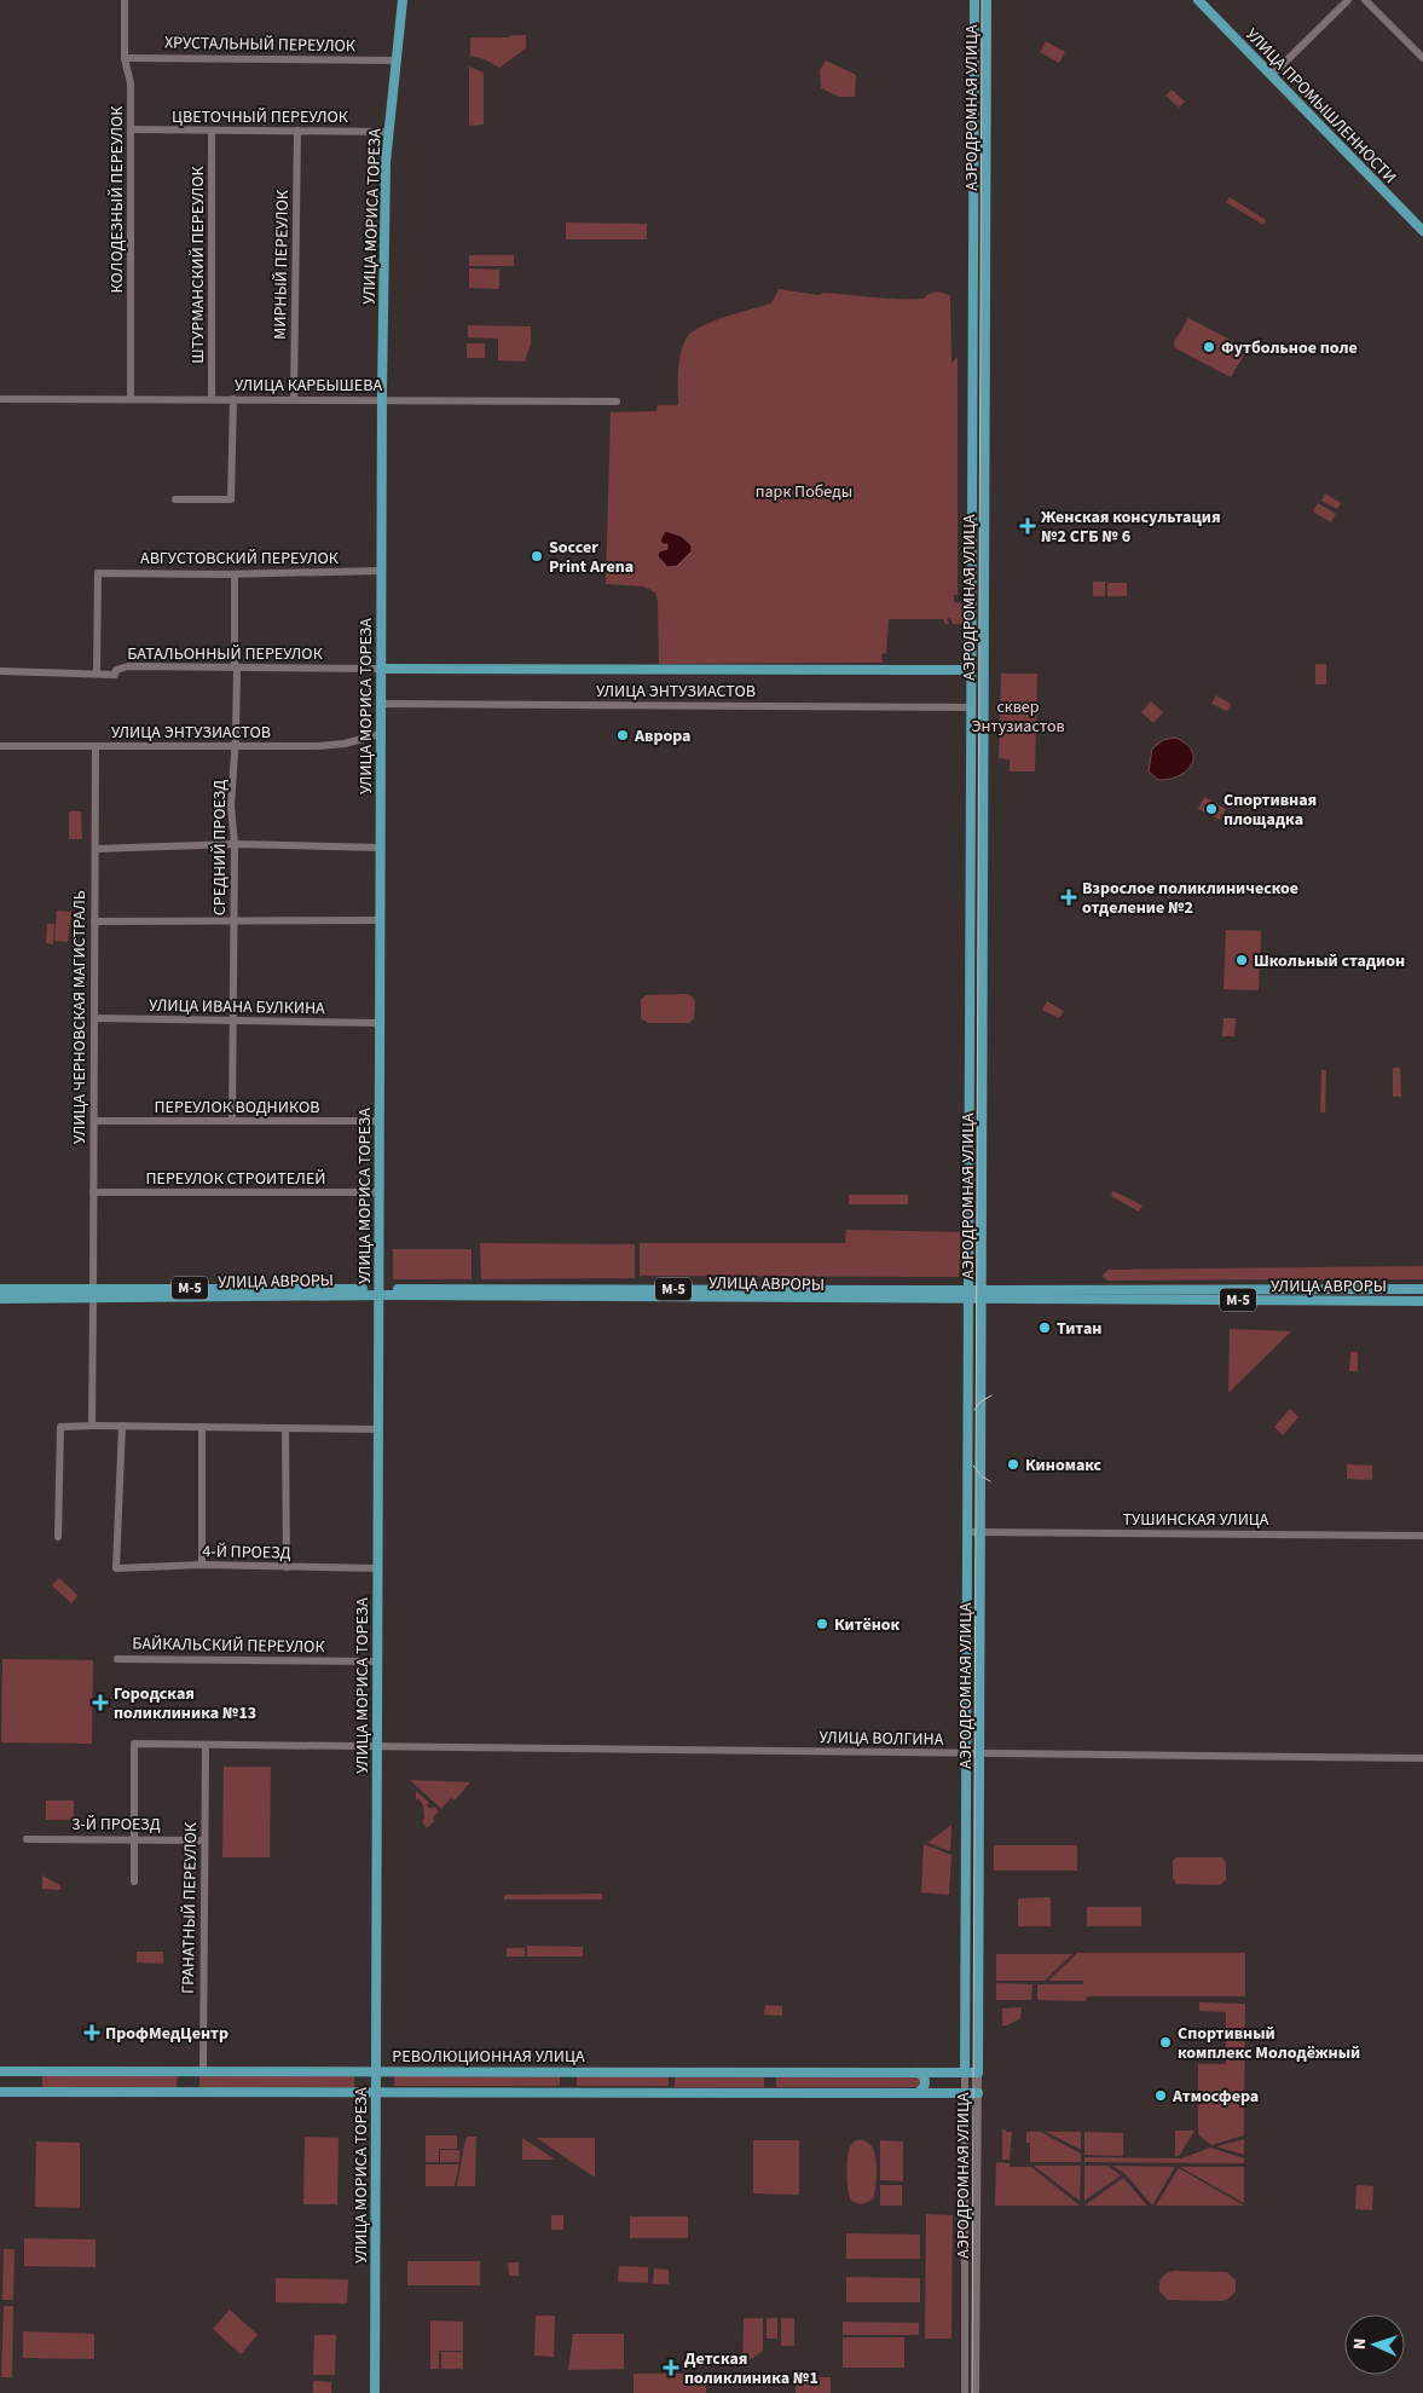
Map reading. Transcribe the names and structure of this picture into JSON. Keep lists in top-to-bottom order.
{
  "streets": {
    "main road": [
      "УЛИЦА ПРОМЫШЛЕННОСТИ",
      "АЭРОДРОМНАЯ УЛИЦА",
      "УЛИЦА МОРИСА ТОРЕЗА",
      "УЛИЦА ЭНТУЗИАСТОВ",
      "УЛИЦА АВРОРЫ",
      "М-5",
      "РЕВОЛЮЦИОННАЯ УЛИЦА"
    ],
    "street": [
      "ХРУСТАЛЬНЫЙ ПЕРЕУЛОК",
      "ЦВЕТОЧНЫЙ ПЕРЕУЛОК",
      "КОЛОДЕЗНЫЙ ПЕРЕУЛОК",
      "ШТУРМАНСКИЙ ПЕРЕУЛОК",
      "МИРНЫЙ ПЕРЕУЛОК",
      "УЛИЦА КАРБЫШЕВА",
      "АВГУСТОВСКИЙ ПЕРЕУЛОК",
      "БАТАЛЬОННЫЙ ПЕРЕУЛОК",
      "СРЕДНИЙ ПРОЕЗД",
      "УЛИЦА ИВАНА БУЛКИНА",
      "УЛИЦА ЧЕРНОВСКАЯ МАГИСТРАЛЬ",
      "ПЕРЕУЛОК ВОДНИКОВ",
      "ПЕРЕУЛОК СТРОИТЕЛЕЙ",
      "ТУШИНСКАЯ УЛИЦА",
      "4-Й ПРОЕЗД",
      "БАЙКАЛЬСКИЙ ПЕРЕУЛОК",
      "УЛИЦА ВОЛГИНА",
      "3-Й ПРОЕЗД",
      "ГРАНАТНЫЙ ПЕРЕУЛОК"
    ]
  },
  "crossings": [
    ["ХРУСТАЛЬНЫЙ ПЕРЕУЛОК", "КОЛОДЕЗНЫЙ ПЕРЕУЛОК"],
    ["ХРУСТАЛЬНЫЙ ПЕРЕУЛОК", "УЛИЦА МОРИСА ТОРЕЗА"],
    ["АЭРОДРОМНАЯ УЛИЦА", "УЛИЦА ЭНТУЗИАСТОВ"],
    ["АЭРОДРОМНАЯ УЛИЦА", "УЛИЦА АВРОРЫ"],
    ["АЭРОДРОМНАЯ УЛИЦА", "ТУШИНСКАЯ УЛИЦА"],
    ["АЭРОДРОМНАЯ УЛИЦА", "УЛИЦА ВОЛГИНА"],
    ["АЭРОДРОМНАЯ УЛИЦА", "РЕВОЛЮЦИОННАЯ УЛИЦА"],
    ["ЦВЕТОЧНЫЙ ПЕРЕУЛОК", "КОЛОДЕЗНЫЙ ПЕРЕУЛОК"],
    ["ЦВЕТОЧНЫЙ ПЕРЕУЛОК", "УЛИЦА МОРИСА ТОРЕЗА"],
    ["ЦВЕТОЧНЫЙ ПЕРЕУЛОК", "ШТУРМАНСКИЙ ПЕРЕУЛОК"],
    ["ЦВЕТОЧНЫЙ ПЕРЕУЛОК", "МИРНЫЙ ПЕРЕУЛОК"],
    ["КОЛОДЕЗНЫЙ ПЕРЕУЛОК", "УЛИЦА КАРБЫШЕВА"],
    ["УЛИЦА МОРИСА ТОРЕЗА", "УЛИЦА КАРБЫШЕВА"],
    ["УЛИЦА МОРИСА ТОРЕЗА", "АВГУСТОВСКИЙ ПЕРЕУЛОК"],
    ["УЛИЦА МОРИСА ТОРЕЗА", "БАТАЛЬОННЫЙ ПЕРЕУЛОК"],
    ["УЛИЦА МОРИСА ТОРЕЗА", "УЛИЦА ЭНТУЗИАСТОВ"],
    ["УЛИЦА МОРИСА ТОРЕЗА", "УЛИЦА ИВАНА БУЛКИНА"],
    ["УЛИЦА МОРИСА ТОРЕЗА", "ПЕРЕУЛОК ВОДНИКОВ"],
    ["УЛИЦА МОРИСА ТОРЕЗА", "ПЕРЕУЛОК СТРОИТЕЛЕЙ"],
    ["УЛИЦА МОРИСА ТОРЕЗА", "УЛИЦА АВРОРЫ"],
    ["УЛИЦА МОРИСА ТОРЕЗА", "4-Й ПРОЕЗД"],
    ["УЛИЦА МОРИСА ТОРЕЗА", "БАЙКАЛЬСКИЙ ПЕРЕУЛОК"],
    ["УЛИЦА МОРИСА ТОРЕЗА", "УЛИЦА ВОЛГИНА"],
    ["УЛИЦА МОРИСА ТОРЕЗА", "РЕВОЛЮЦИОННАЯ УЛИЦА"],
    ["ШТУРМАНСКИЙ ПЕРЕУЛОК", "УЛИЦА КАРБЫШЕВА"],
    ["МИРНЫЙ ПЕРЕУЛОК", "УЛИЦА КАРБЫШЕВА"],
    ["АВГУСТОВСКИЙ ПЕРЕУЛОК", "БАТАЛЬОННЫЙ ПЕРЕУЛОК"],
    ["АВГУСТОВСКИЙ ПЕРЕУЛОК", "СРЕДНИЙ ПРОЕЗД"],
    ["БАТАЛЬОННЫЙ ПЕРЕУЛОК", "УЛИЦА ЭНТУЗИАСТОВ"],
    ["БАТАЛЬОННЫЙ ПЕРЕУЛОК", "СРЕДНИЙ ПРОЕЗД"],
    ["УЛИЦА ЭНТУЗИАСТОВ", "СРЕДНИЙ ПРОЕЗД"],
    ["УЛИЦА ЭНТУЗИАСТОВ", "УЛИЦА ЧЕРНОВСКАЯ МАГИСТРАЛЬ"],
    ["СРЕДНИЙ ПРОЕЗД", "УЛИЦА ИВАНА БУЛКИНА"],
    ["СРЕДНИЙ ПРОЕЗД", "ПЕРЕУЛОК ВОДНИКОВ"],
    ["УЛИЦА ИВАНА БУЛКИНА", "УЛИЦА ЧЕРНОВСКАЯ МАГИСТРАЛЬ"],
    ["УЛИЦА ЧЕРНОВСКАЯ МАГИСТРАЛЬ", "ПЕРЕУЛОК ВОДНИКОВ"],
    ["УЛИЦА ЧЕРНОВСКАЯ МАГИСТРАЛЬ", "ПЕРЕУЛОК СТРОИТЕЛЕЙ"],
    ["УЛИЦА ЧЕРНОВСКАЯ МАГИСТРАЛЬ", "УЛИЦА АВРОРЫ"],
    ["УЛИЦА ВОЛГИНА", "3-Й ПРОЕЗД"],
    ["УЛИЦА ВОЛГИНА", "ГРАНАТНЫЙ ПЕРЕУЛОК"],
    ["3-Й ПРОЕЗД", "ГРАНАТНЫЙ ПЕРЕУЛОК"],
    ["ГРАНАТНЫЙ ПЕРЕУЛОК", "РЕВОЛЮЦИОННАЯ УЛИЦА"]
  ],
  "parks": ["парк Победы", "сквер Энтузиастов"],
  "places": {
    "other": [
      "Футбольное поле",
      "Soccer Print Arena",
      "Аврора",
      "Спортивная площадка",
      "Школьный стадион",
      "Титан",
      "Киномакс",
      "Китёнок",
      "Спортивный комплекс Молодёжный",
      "Атмосфера"
    ],
    "health": [
      "Женская консультация №2 СГБ № 6",
      "Взрослое поликлиническое отделение №2",
      "Городская поликлиника №13",
      "ПрофМедЦентр",
      "Детская поликлиника №1"
    ]
  },
  "north": "left"
}
